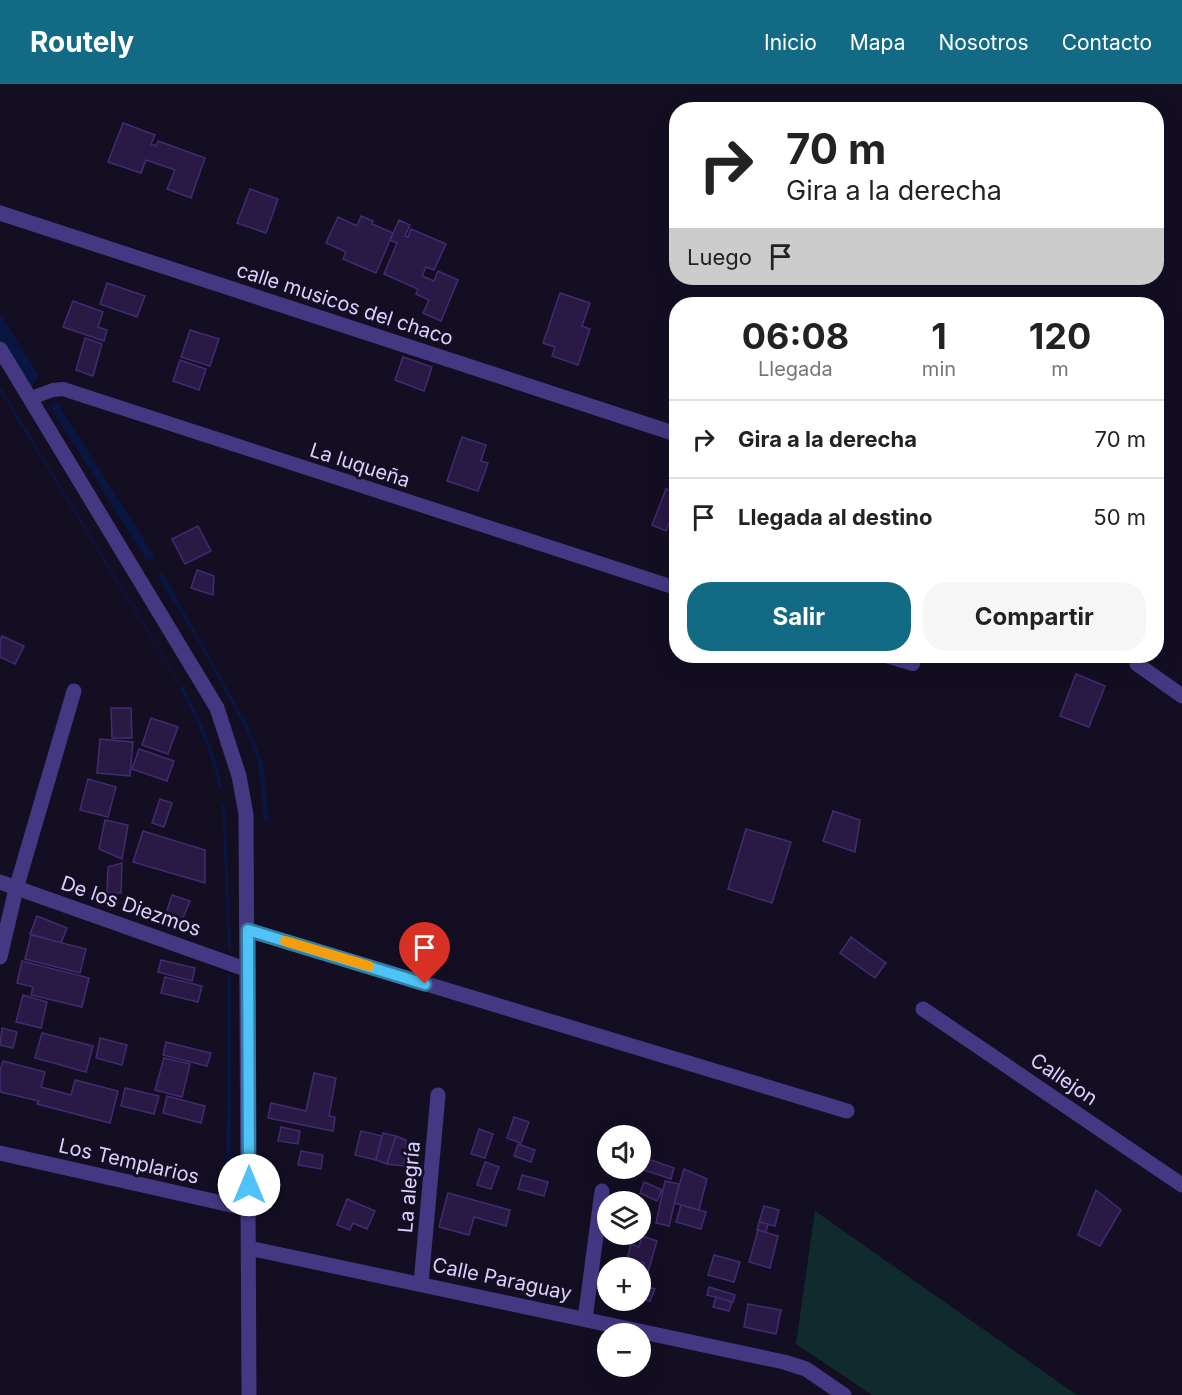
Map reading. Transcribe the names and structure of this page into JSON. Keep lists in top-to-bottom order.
{
  "streets": {
    "street": [
      "calle musicos del chaco",
      "De los Diezmos",
      "Callejon",
      "Los Templarios",
      "La alegría",
      "Calle Paraguay"
    ],
    "lane": ["La luqueña"]
  },
  "crossings": [
    ["La alegría", "Calle Paraguay"]
  ],
  "page": {
    "header": "Routely",
    "nav": [
      "Inicio",
      "Mapa",
      "Nosotros",
      "Contacto"
    ],
    "turn": ["70 m", "Gira a la derecha"],
    "then": "Luego",
    "eta": [
      "06:08",
      "Llegada",
      "1",
      "min",
      "120",
      "m"
    ],
    "list": [
      {
        "name": "Gira a la derecha",
        "value": "70 m"
      },
      {
        "name": "Llegada al destino",
        "value": "50 m"
      }
    ],
    "buttons": ["Salir", "Compartir"],
    "map_buttons": ["+", "−"]
  }
}
